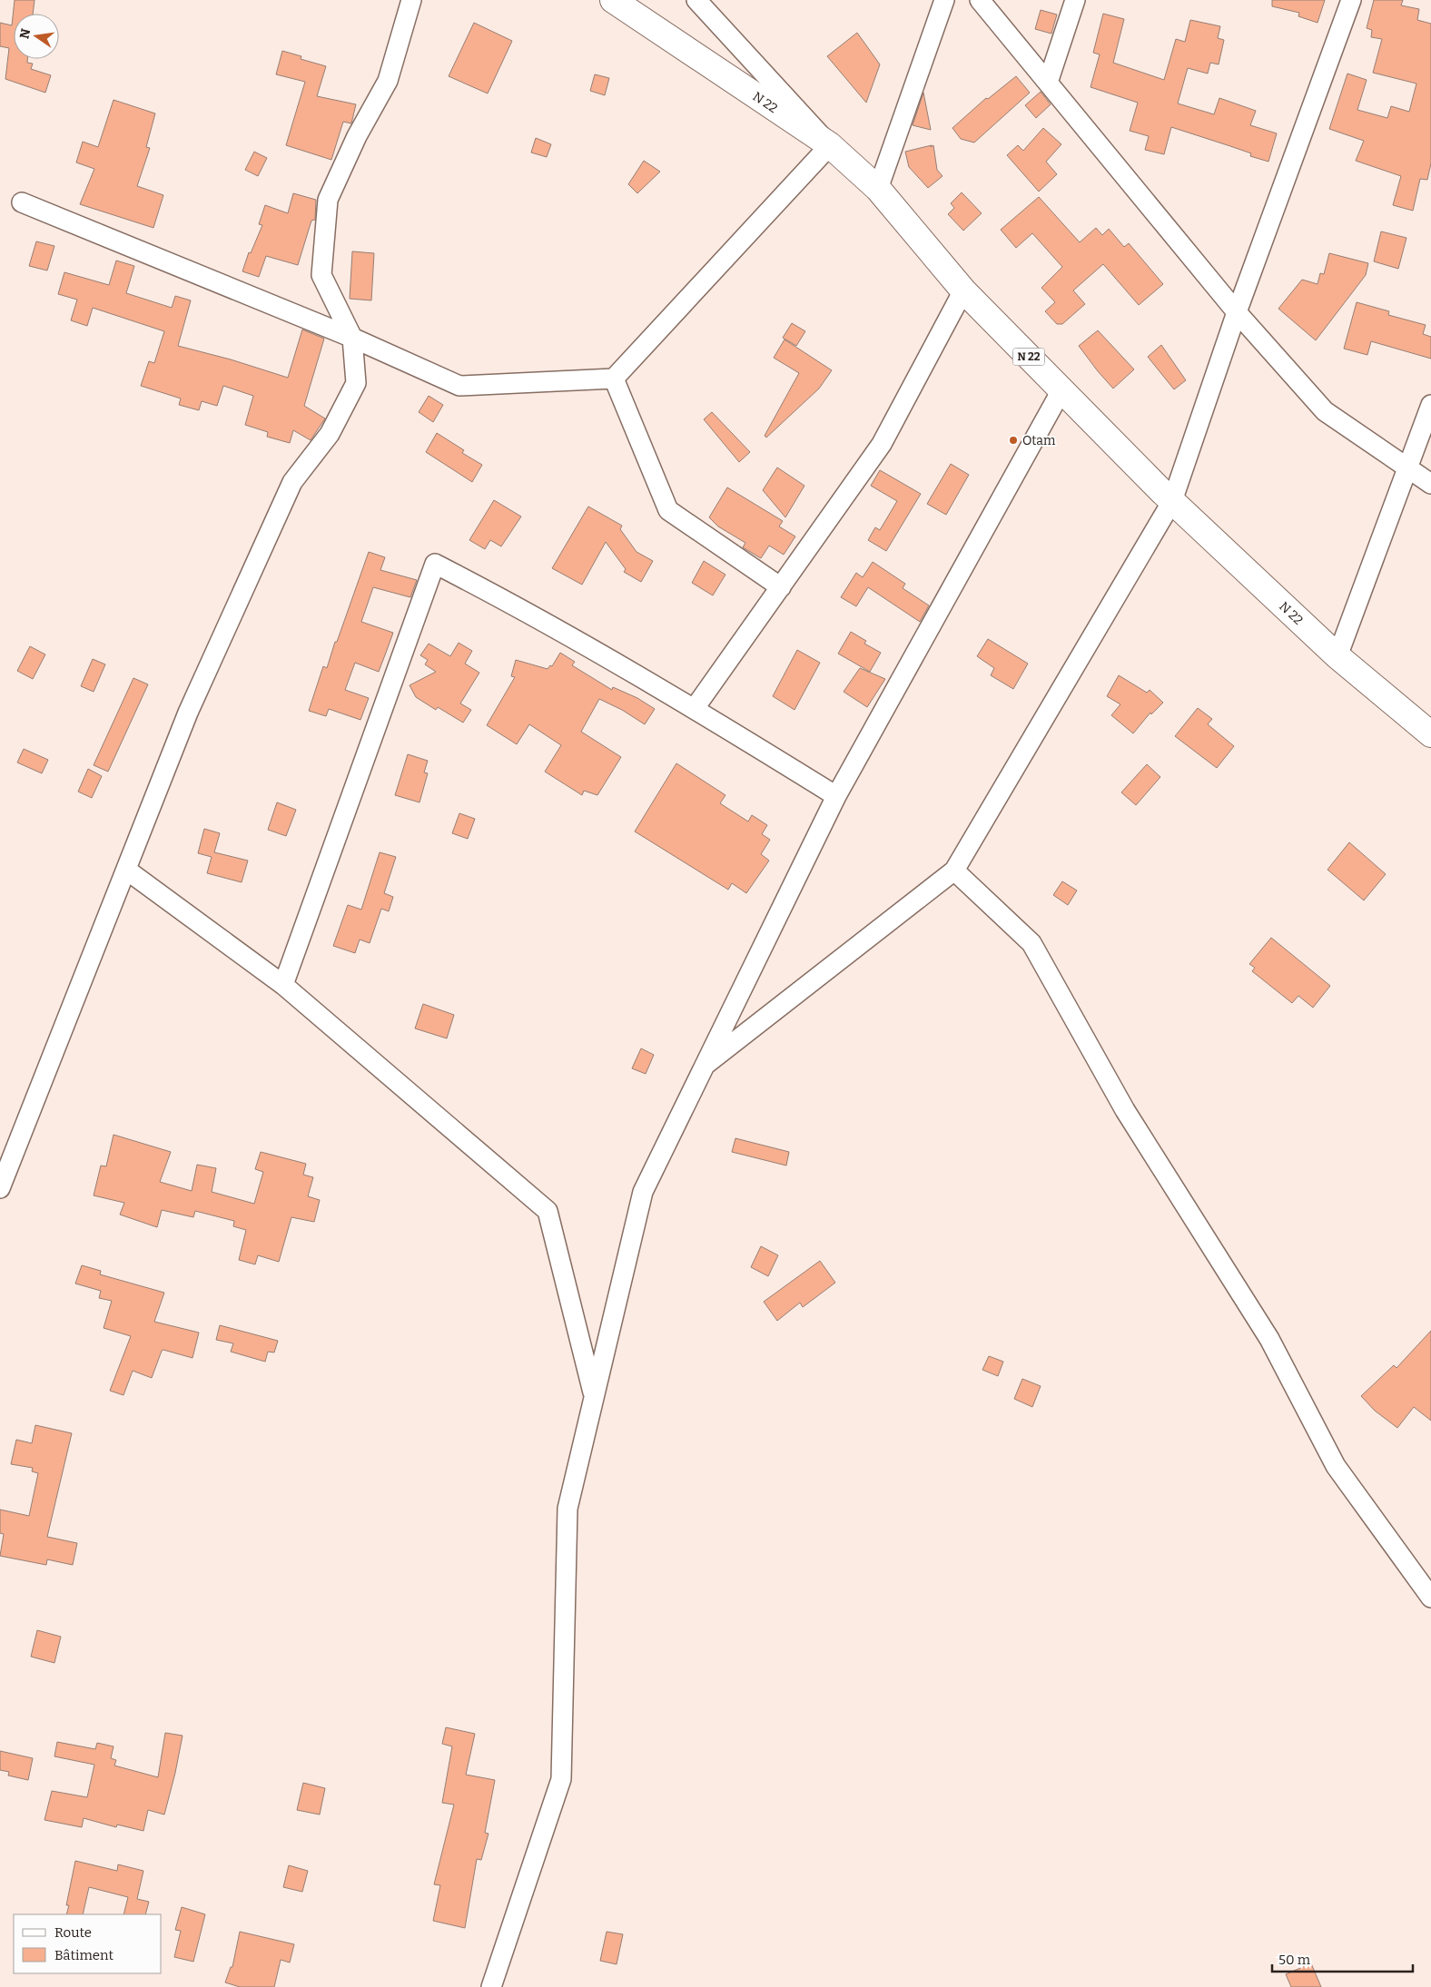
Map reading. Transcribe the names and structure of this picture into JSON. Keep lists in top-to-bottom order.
{
  "streets": {
    "main road": ["N 22"]
  },
  "places": ["Otam"],
  "legend": ["Route", "Bâtiment"],
  "scale_bar": "50 m",
  "north": "left"
}
